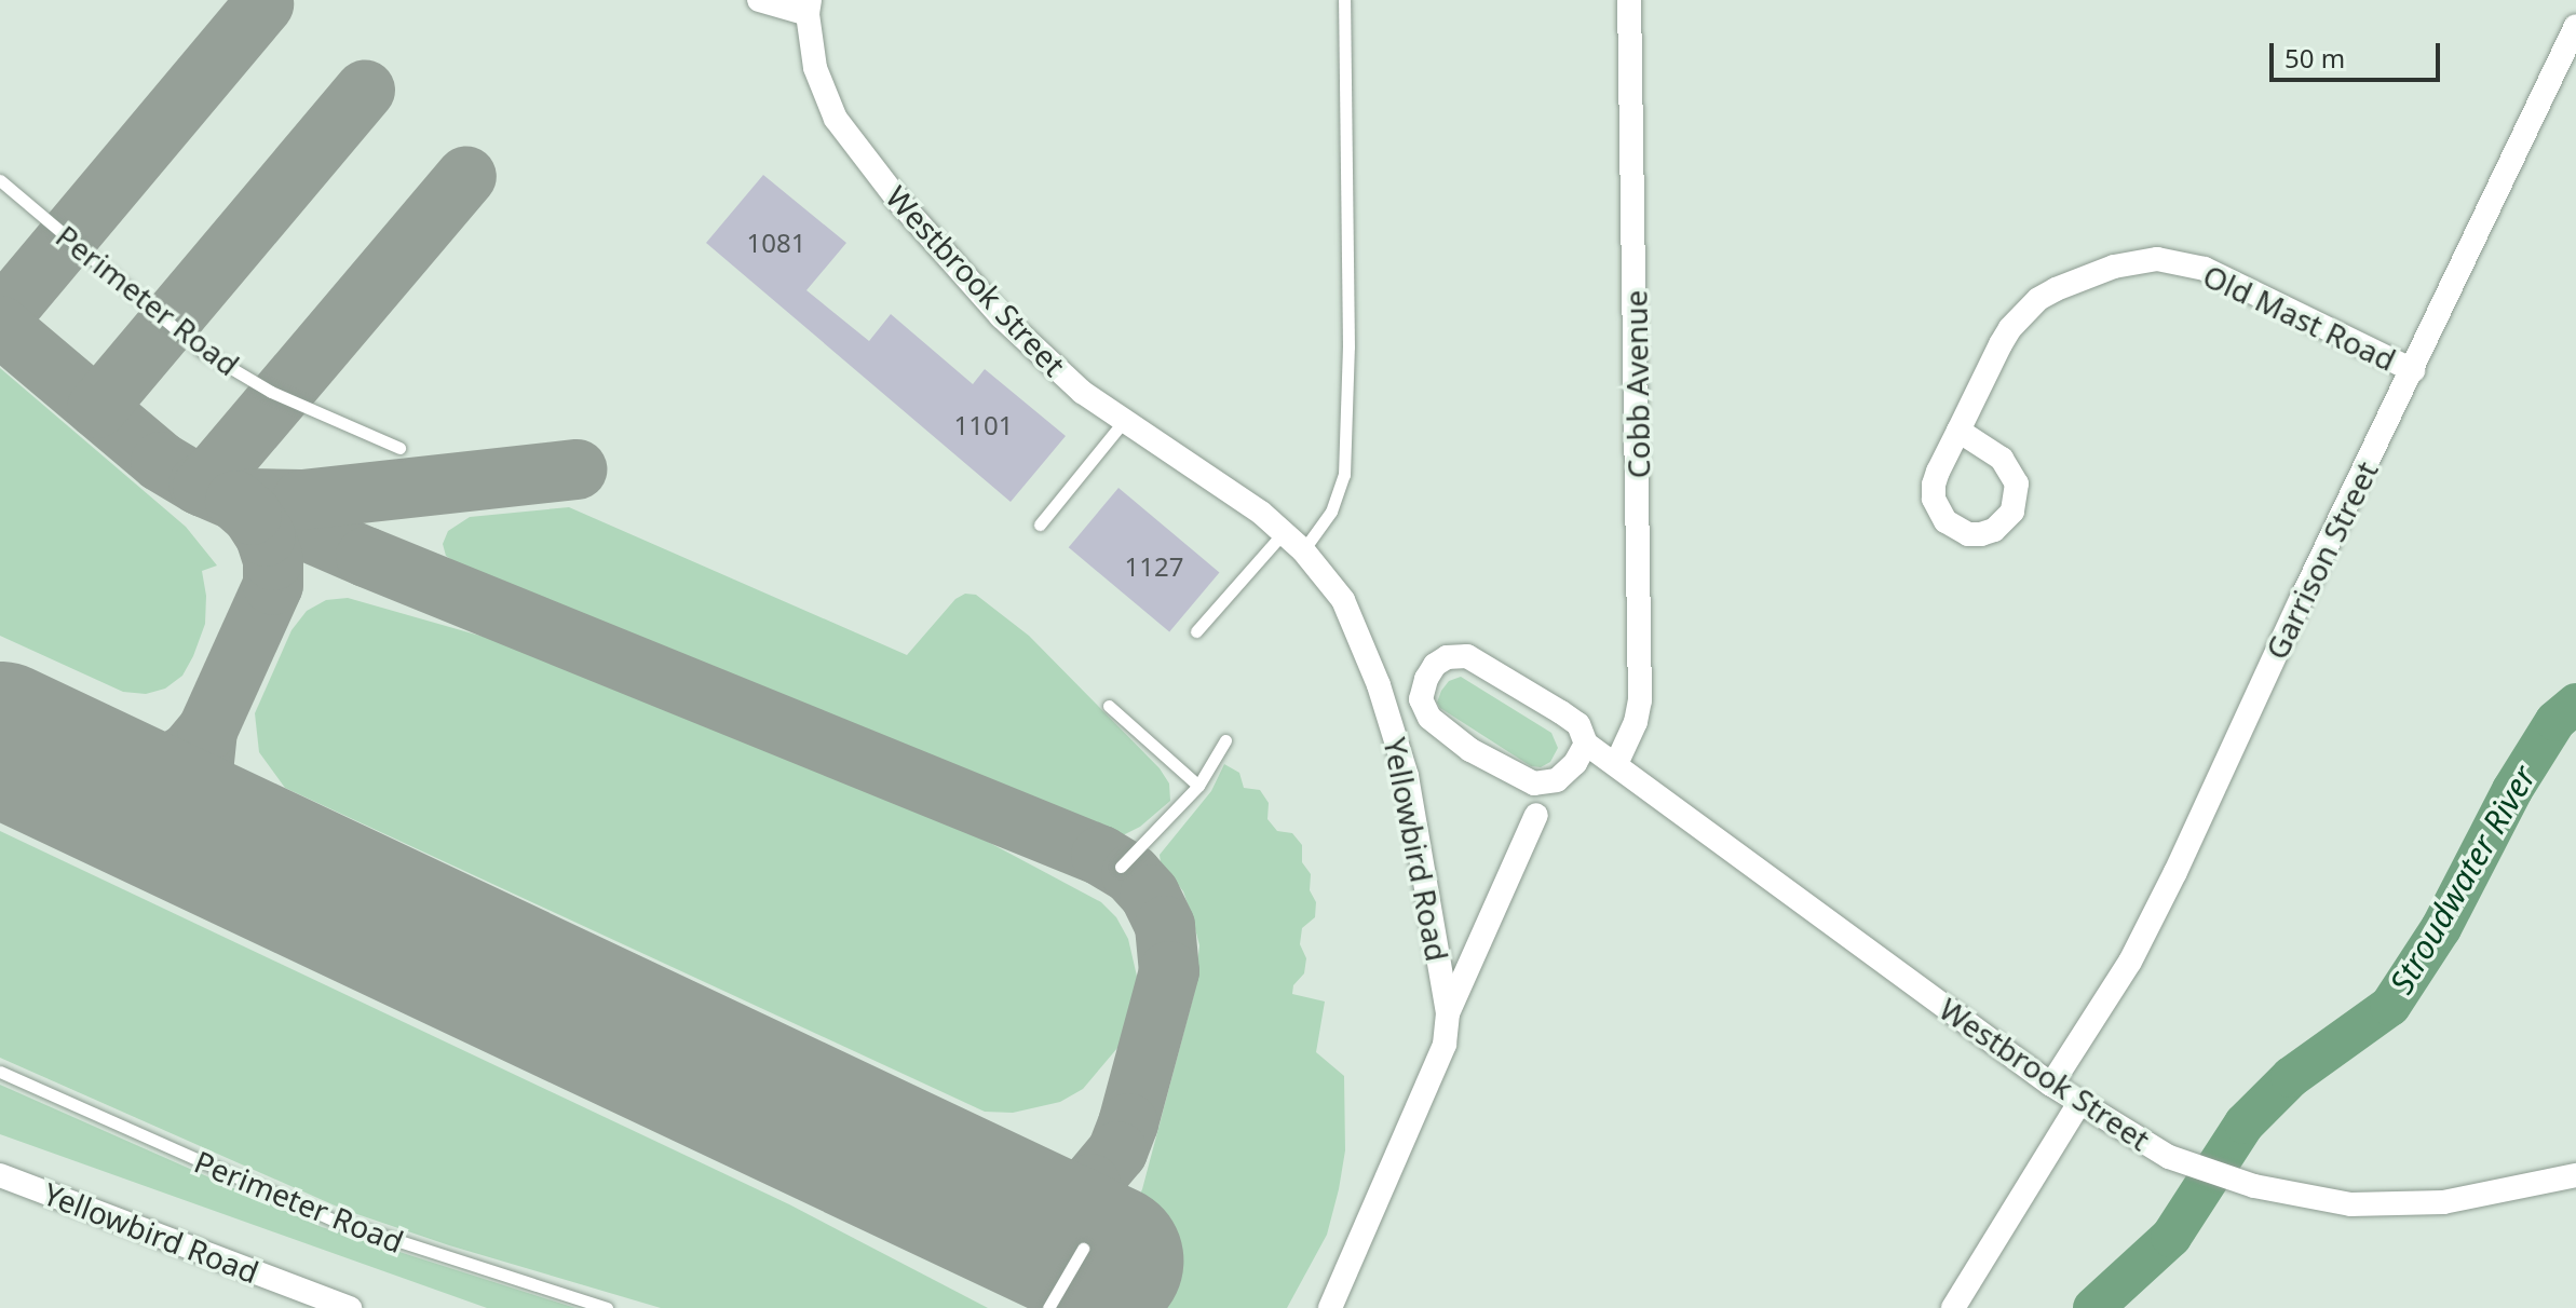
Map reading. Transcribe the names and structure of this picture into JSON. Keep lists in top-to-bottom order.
{
  "streets": {
    "street": [
      "Westbrook Street",
      "Old Mast Road",
      "Cobb Avenue",
      "Garrison Street",
      "Yellowbird Road"
    ],
    "lane": ["Perimeter Road"]
  },
  "crossings": [
    ["Westbrook Street", "Cobb Avenue"],
    ["Westbrook Street", "Garrison Street"],
    ["Westbrook Street", "Yellowbird Road"],
    ["Old Mast Road", "Garrison Street"]
  ],
  "water": ["Stroudwater River"],
  "house_numbers": ["1081", "1101", "1127"],
  "scale_bar": "50 m"
}
